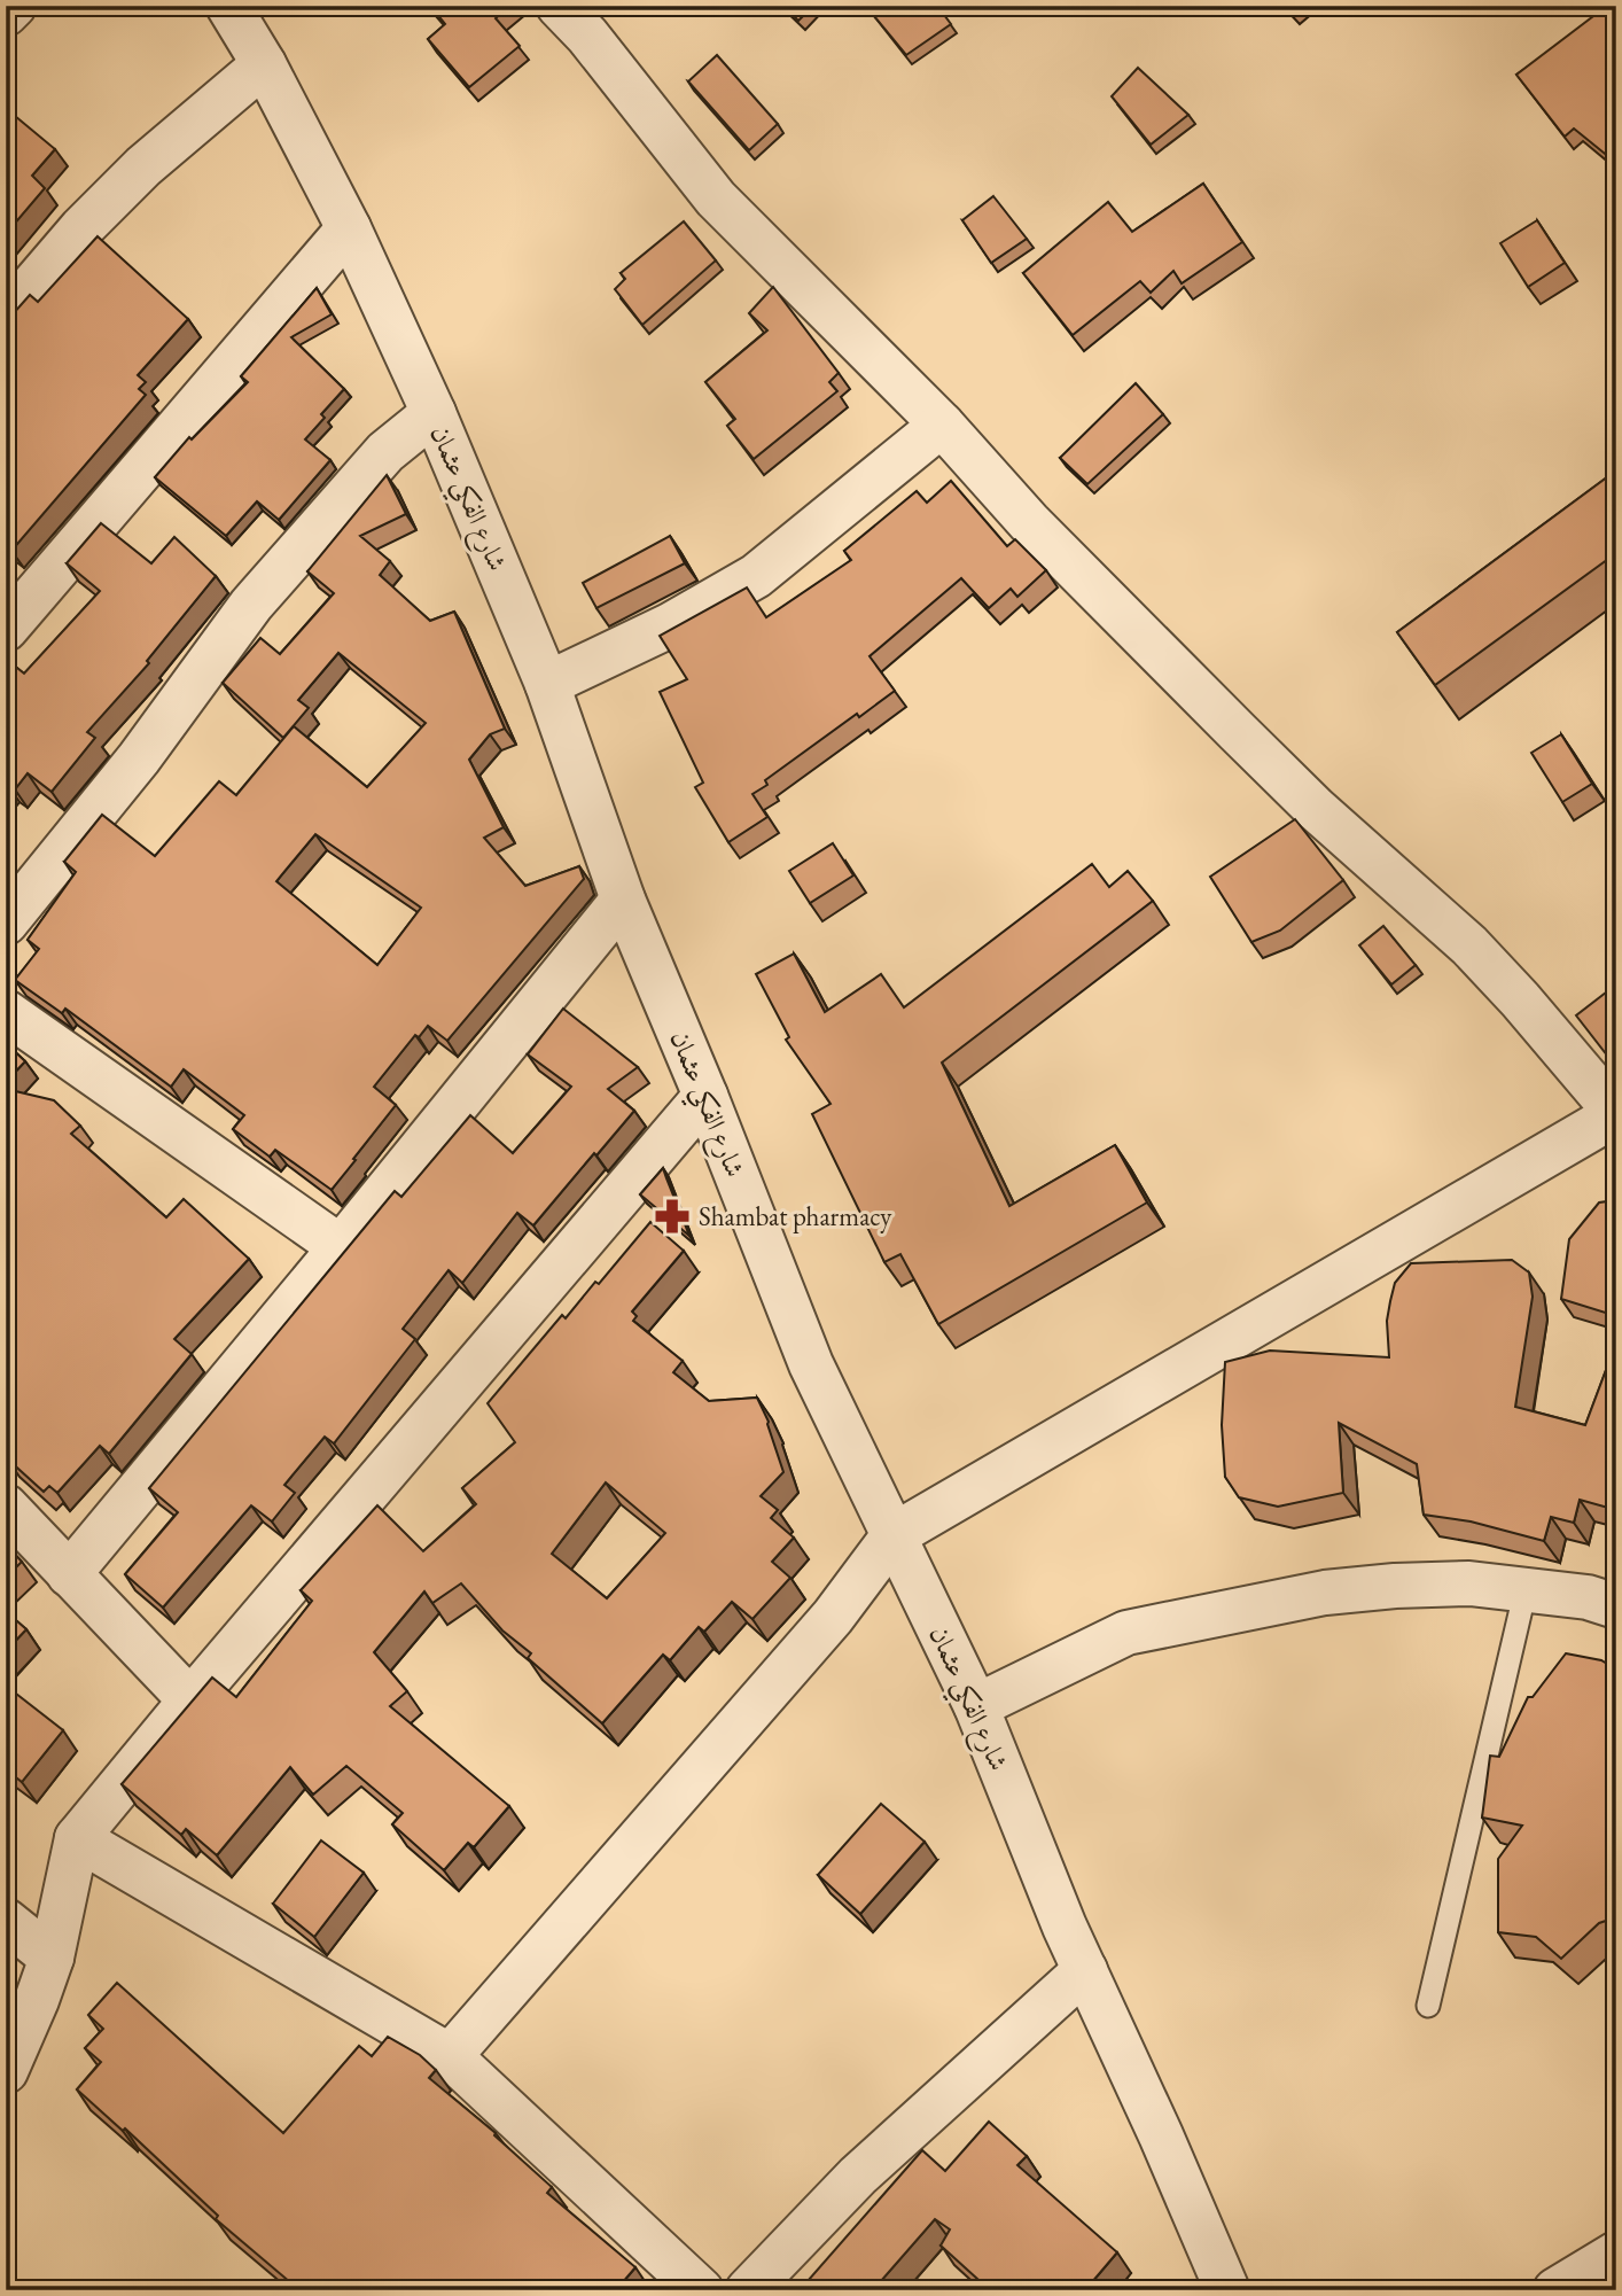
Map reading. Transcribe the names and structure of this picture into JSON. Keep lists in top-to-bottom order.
{
  "streets": {
    "street": ["شارع الفكي عثمان"]
  },
  "places": {
    "pharmacy": ["Shambat pharmacy"]
  }
}
